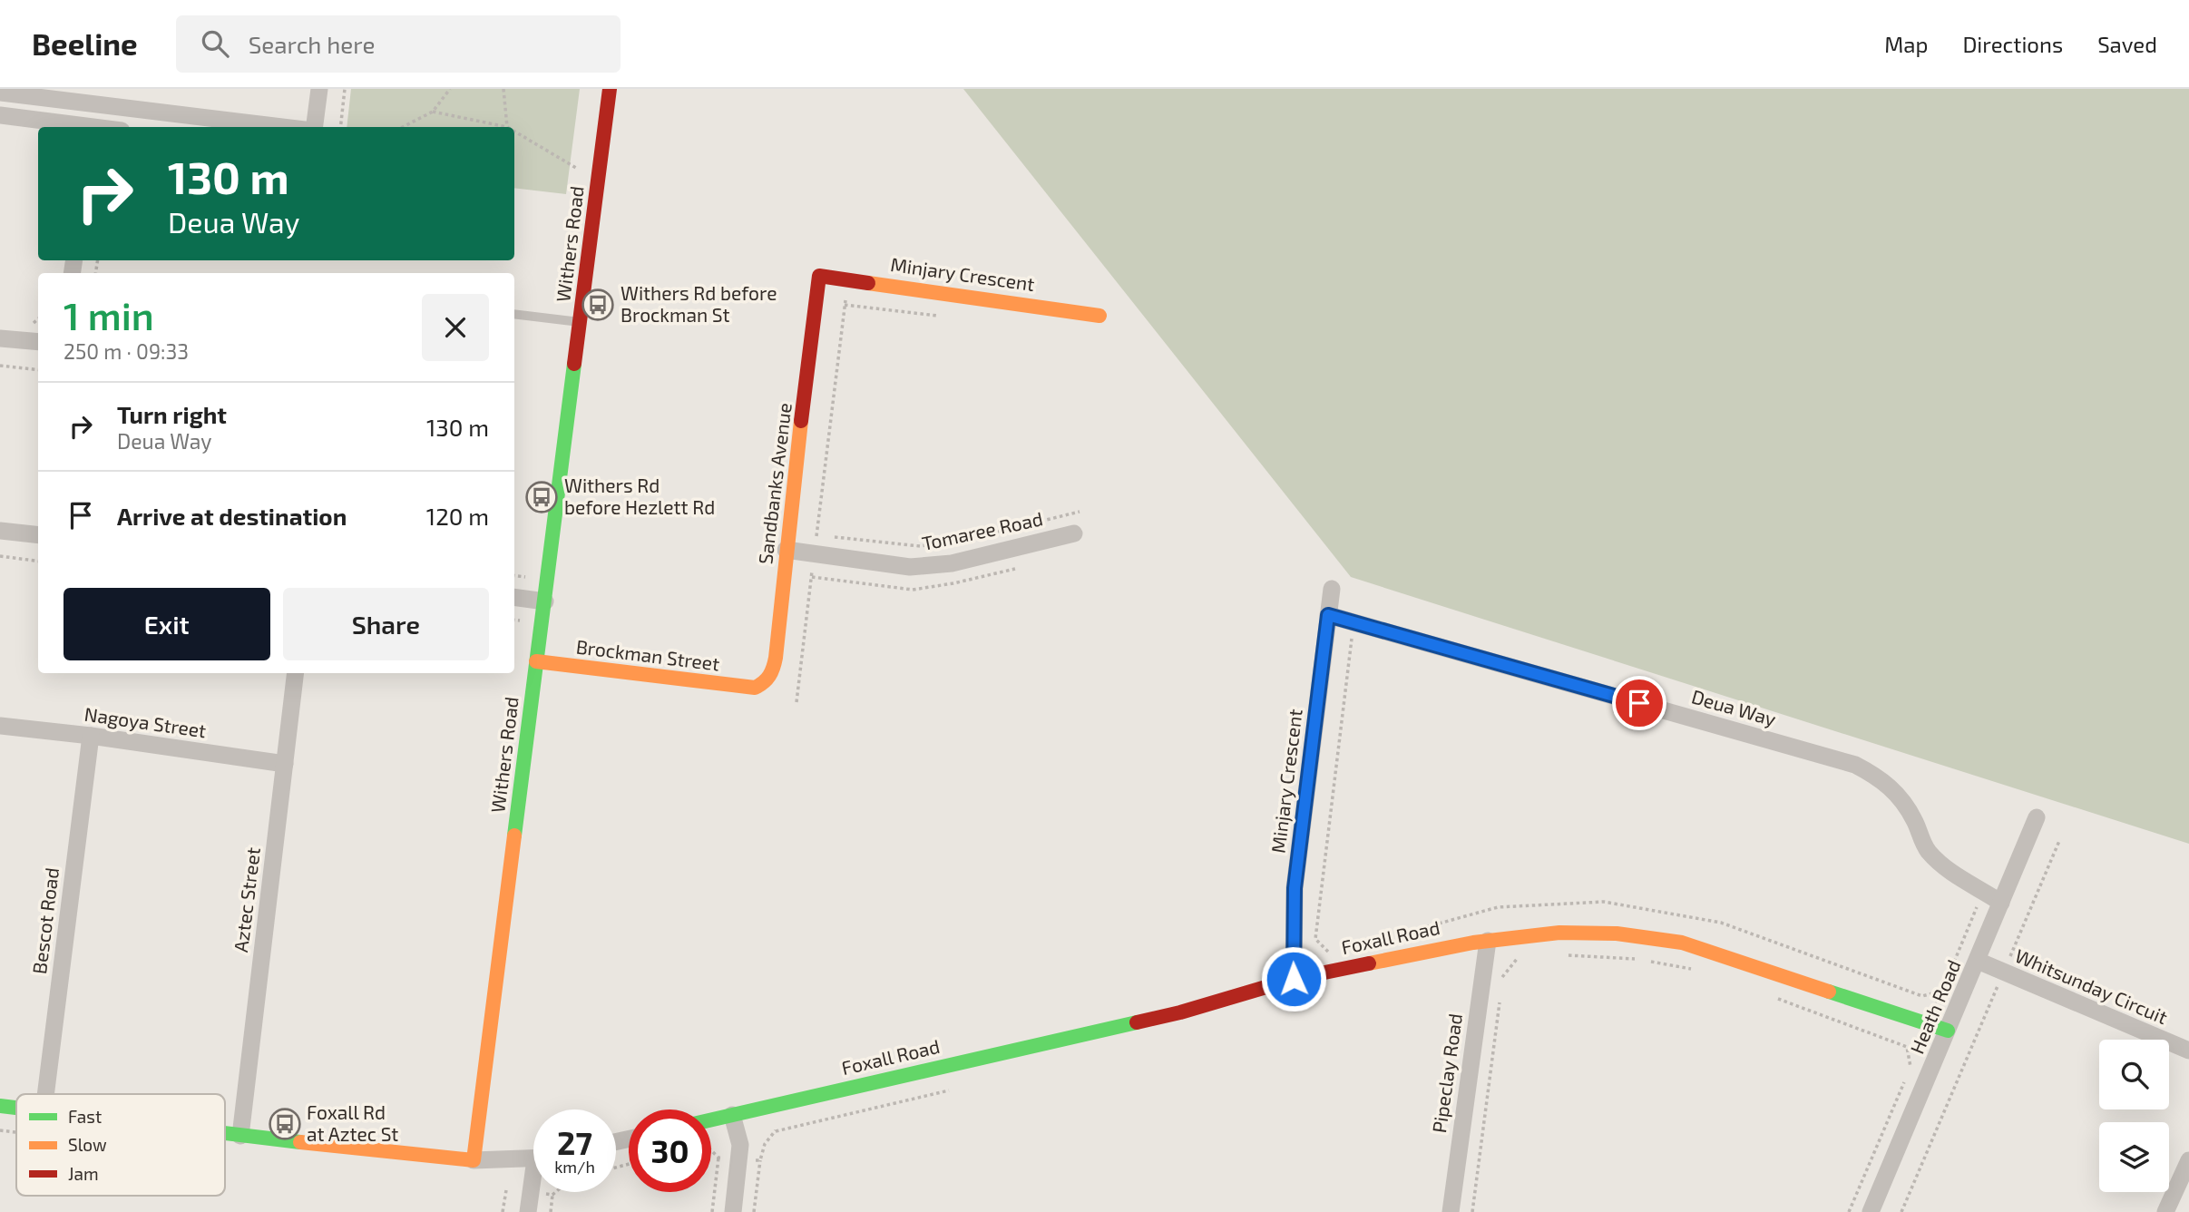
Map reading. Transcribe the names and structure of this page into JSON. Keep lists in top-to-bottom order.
{
  "streets": {
    "street": [
      "Withers Road",
      "Minjary Crescent",
      "Sandbanks Avenue",
      "Tomaree Road",
      "Brockman Street",
      "Deua Way",
      "Nagoya Street",
      "Aztec Street",
      "Bescot Road",
      "Foxall Road",
      "Whitsunday Circuit",
      "Heath Road",
      "Pipeclay Road"
    ]
  },
  "crossings": [
    ["Withers Road", "Brockman Street"],
    ["Minjary Crescent", "Sandbanks Avenue"],
    ["Minjary Crescent", "Deua Way"],
    ["Minjary Crescent", "Foxall Road"],
    ["Sandbanks Avenue", "Tomaree Road"],
    ["Sandbanks Avenue", "Brockman Street"],
    ["Deua Way", "Heath Road"],
    ["Nagoya Street", "Aztec Street"],
    ["Nagoya Street", "Bescot Road"],
    ["Foxall Road", "Heath Road"],
    ["Foxall Road", "Pipeclay Road"],
    ["Whitsunday Circuit", "Heath Road"]
  ],
  "places": {
    "bus stop": ["Withers Rd before Brockman St", "Withers Rd before Hezlett Rd", "Foxall Rd at Aztec St"]
  },
  "legend": ["Fast", "Slow", "Jam"],
  "page": {
    "header": "Beeline",
    "search": "Search here",
    "nav": ["Map", "Directions", "Saved"],
    "turn": ["130 m", "Deua Way"],
    "heading": ["1 min", "250 m · 09:33"],
    "list": [
      {
        "name": "Turn right",
        "note": "Deua Way",
        "value": "130 m"
      },
      {
        "name": "Arrive at destination",
        "value": "120 m"
      }
    ],
    "buttons": ["Exit", "Share"],
    "speed": "27 km/h",
    "limit": "30"
  }
}
